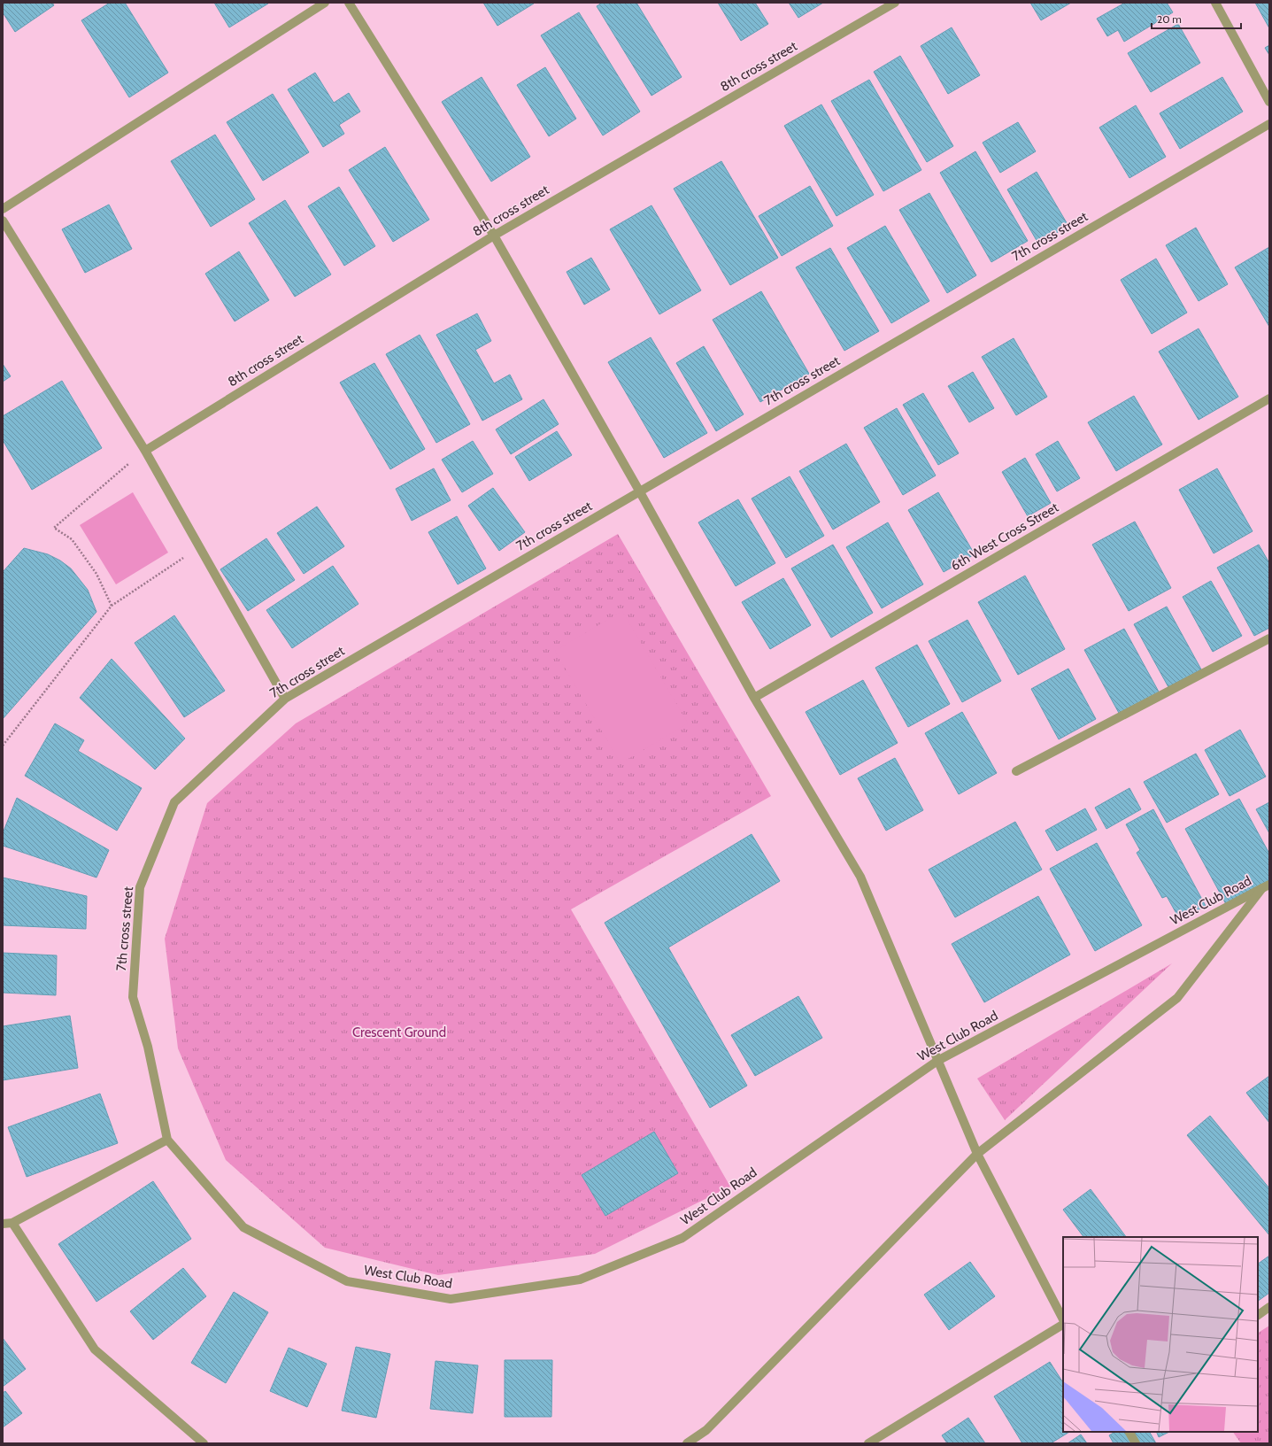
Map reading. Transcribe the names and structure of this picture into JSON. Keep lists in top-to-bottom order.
{
  "streets": {
    "street": [
      "8th cross street",
      "7th cross street",
      "6th West Cross Street",
      "West Club Road"
    ]
  },
  "crossings": [
    ["7th cross street", "West Club Road"]
  ],
  "parks": ["Crescent Ground"],
  "scale_bar": "20 m"
}
